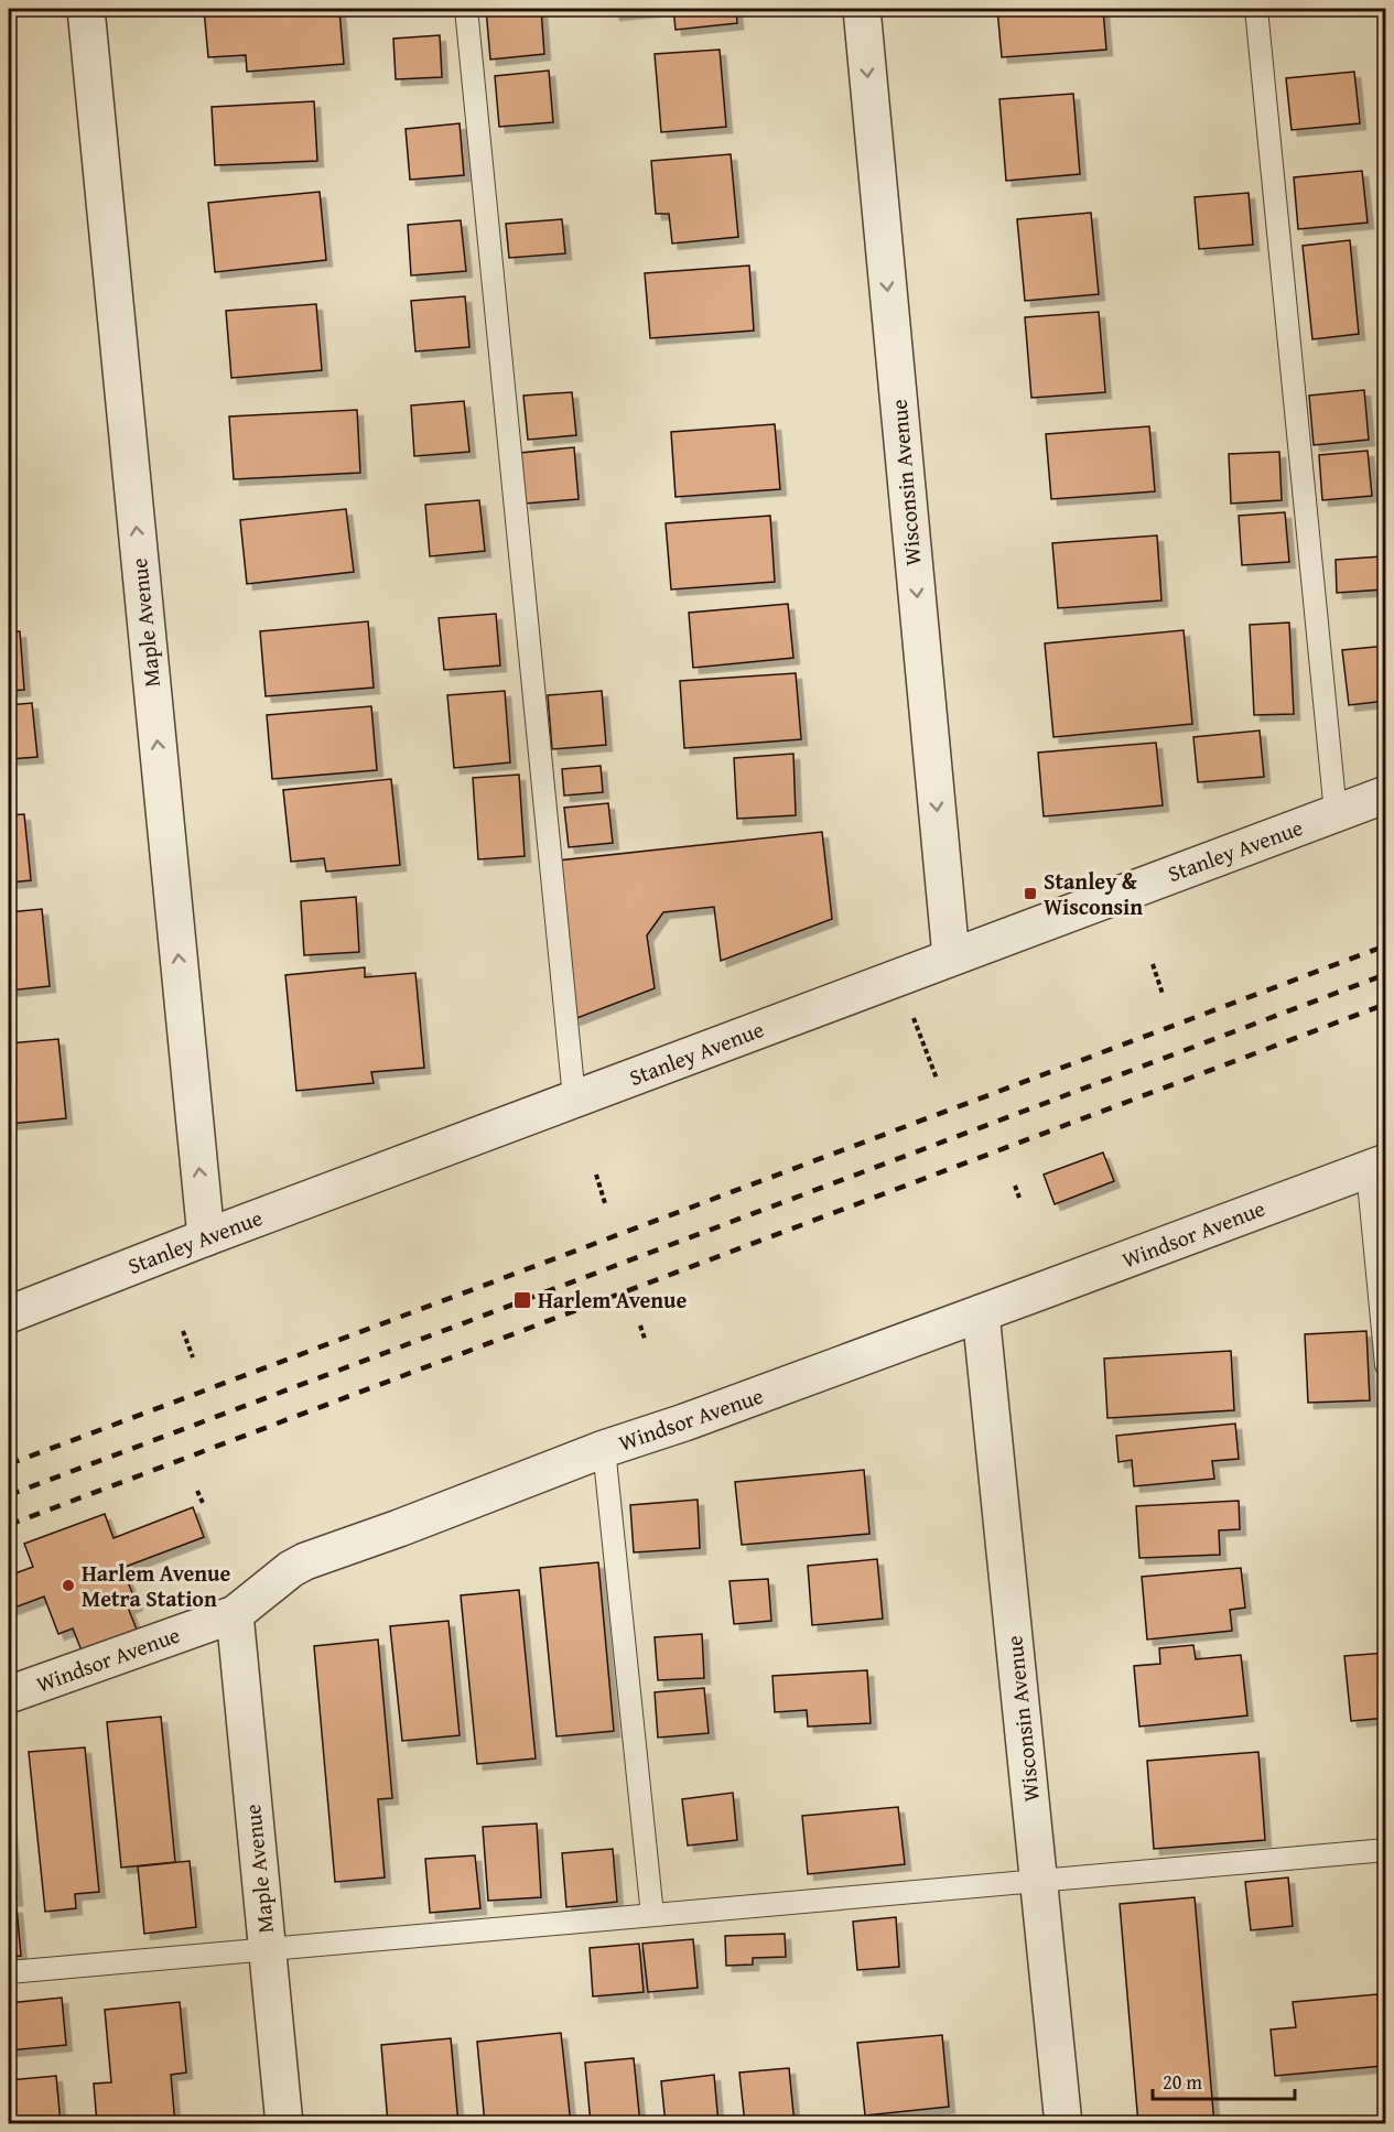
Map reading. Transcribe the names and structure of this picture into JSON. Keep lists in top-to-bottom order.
{
  "streets": {
    "street": [
      "Wisconsin Avenue",
      "Maple Avenue",
      "Stanley Avenue",
      "Windsor Avenue"
    ]
  },
  "crossings": [
    ["Wisconsin Avenue", "Stanley Avenue"],
    ["Wisconsin Avenue", "Windsor Avenue"],
    ["Maple Avenue", "Stanley Avenue"],
    ["Maple Avenue", "Windsor Avenue"]
  ],
  "one_way": ["Wisconsin Avenue", "Maple Avenue"],
  "places": {
    "transit": ["Stanley & Wisconsin", "Harlem Avenue"],
    "other": ["Harlem Avenue Metra Station"]
  },
  "scale_bar": "20 m"
}
